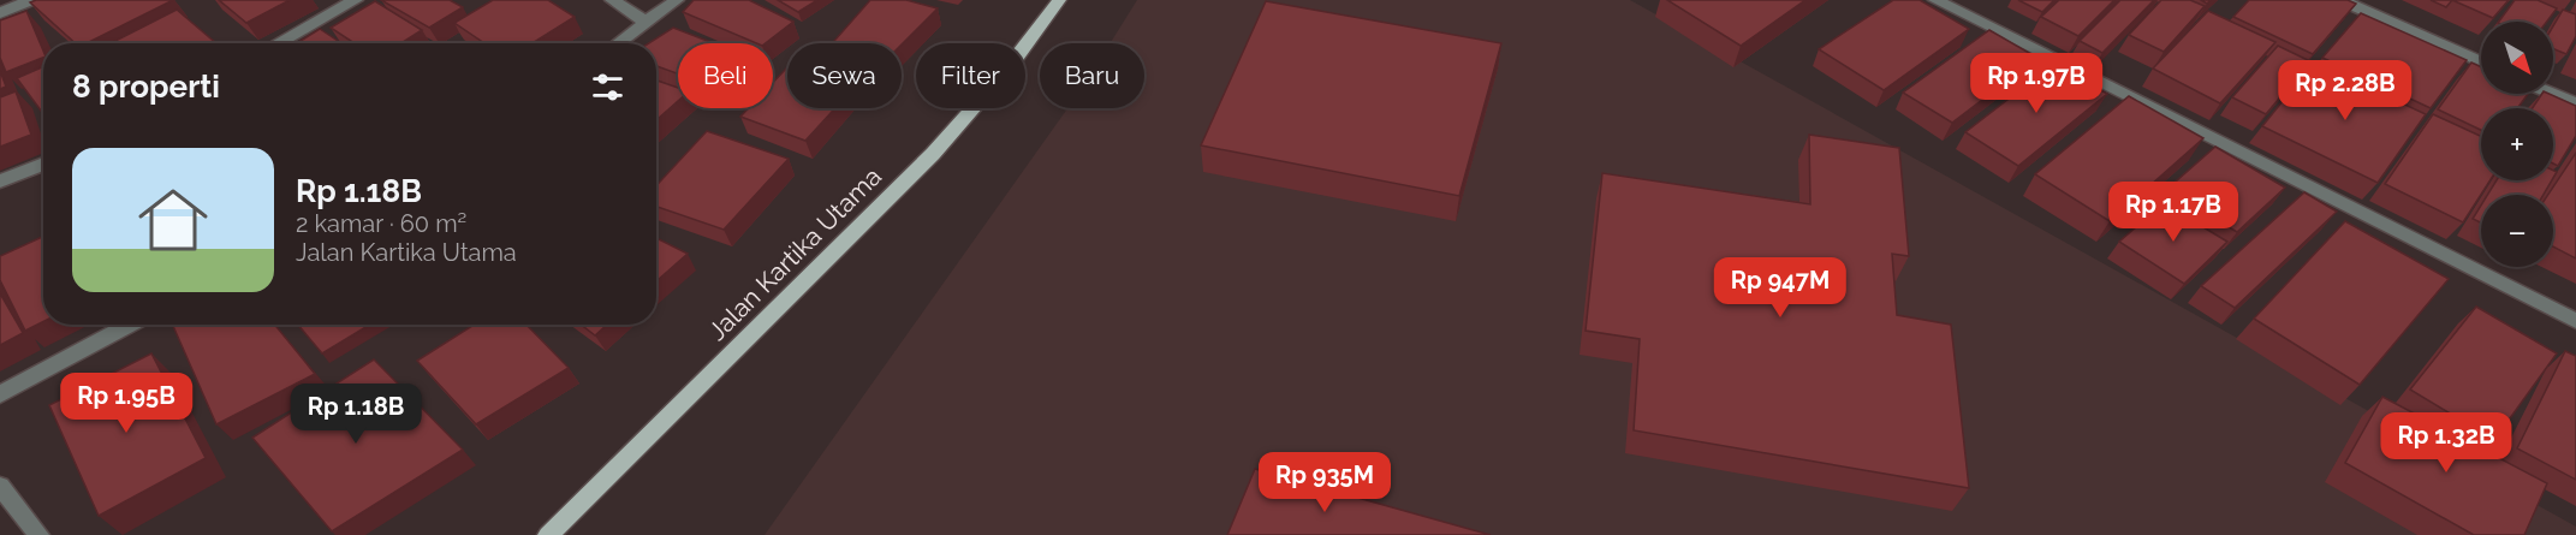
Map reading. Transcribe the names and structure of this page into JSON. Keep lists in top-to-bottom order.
{
  "streets": {
    "main road": ["Jalan Kartika Utama"]
  },
  "north": "bottom right",
  "page": {
    "map_buttons": ["+", "−"],
    "chip": [
      "Beli",
      "Sewa",
      "Filter",
      "Baru"
    ],
    "heading": "8 properti",
    "price": [
      "Rp 1.97B",
      "Rp 2.28B",
      "Rp 1.17B",
      "Rp 947M",
      "Rp 1.95B",
      "Rp 1.18B",
      "Rp 1.32B",
      "Rp 935M"
    ],
    "list": [
      {
        "name": "Rp 1.18B",
        "note": "2 kamar · 60 m² · Jalan Kartika Utama"
      }
    ]
  }
}
